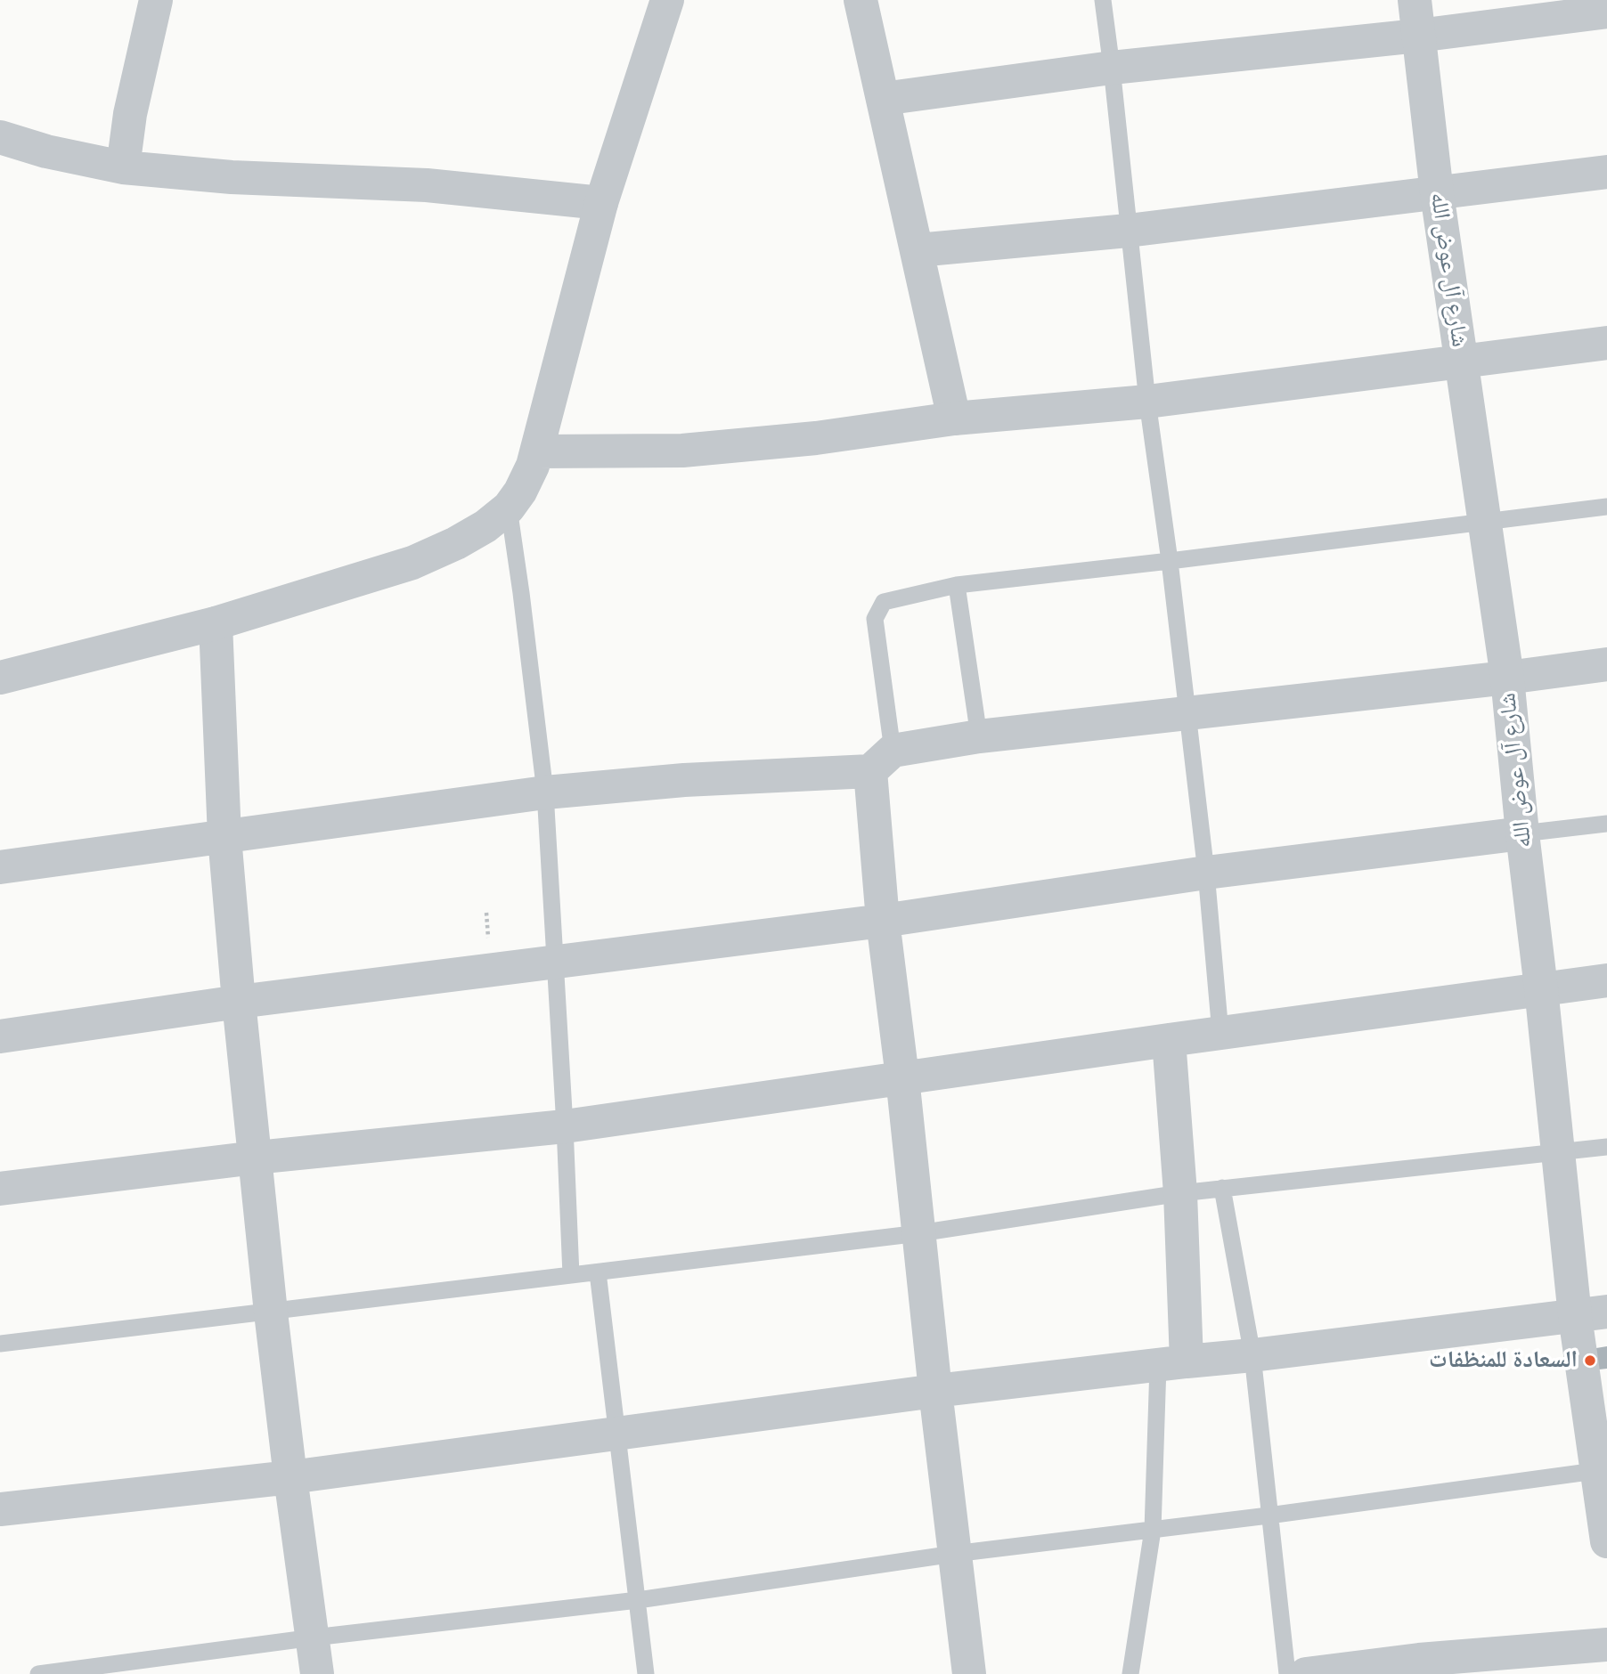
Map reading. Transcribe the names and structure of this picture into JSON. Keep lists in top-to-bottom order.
{
  "streets": {
    "street": ["شارع آل عوض الله"]
  },
  "places": ["السعادة للمنظفات"]
}
